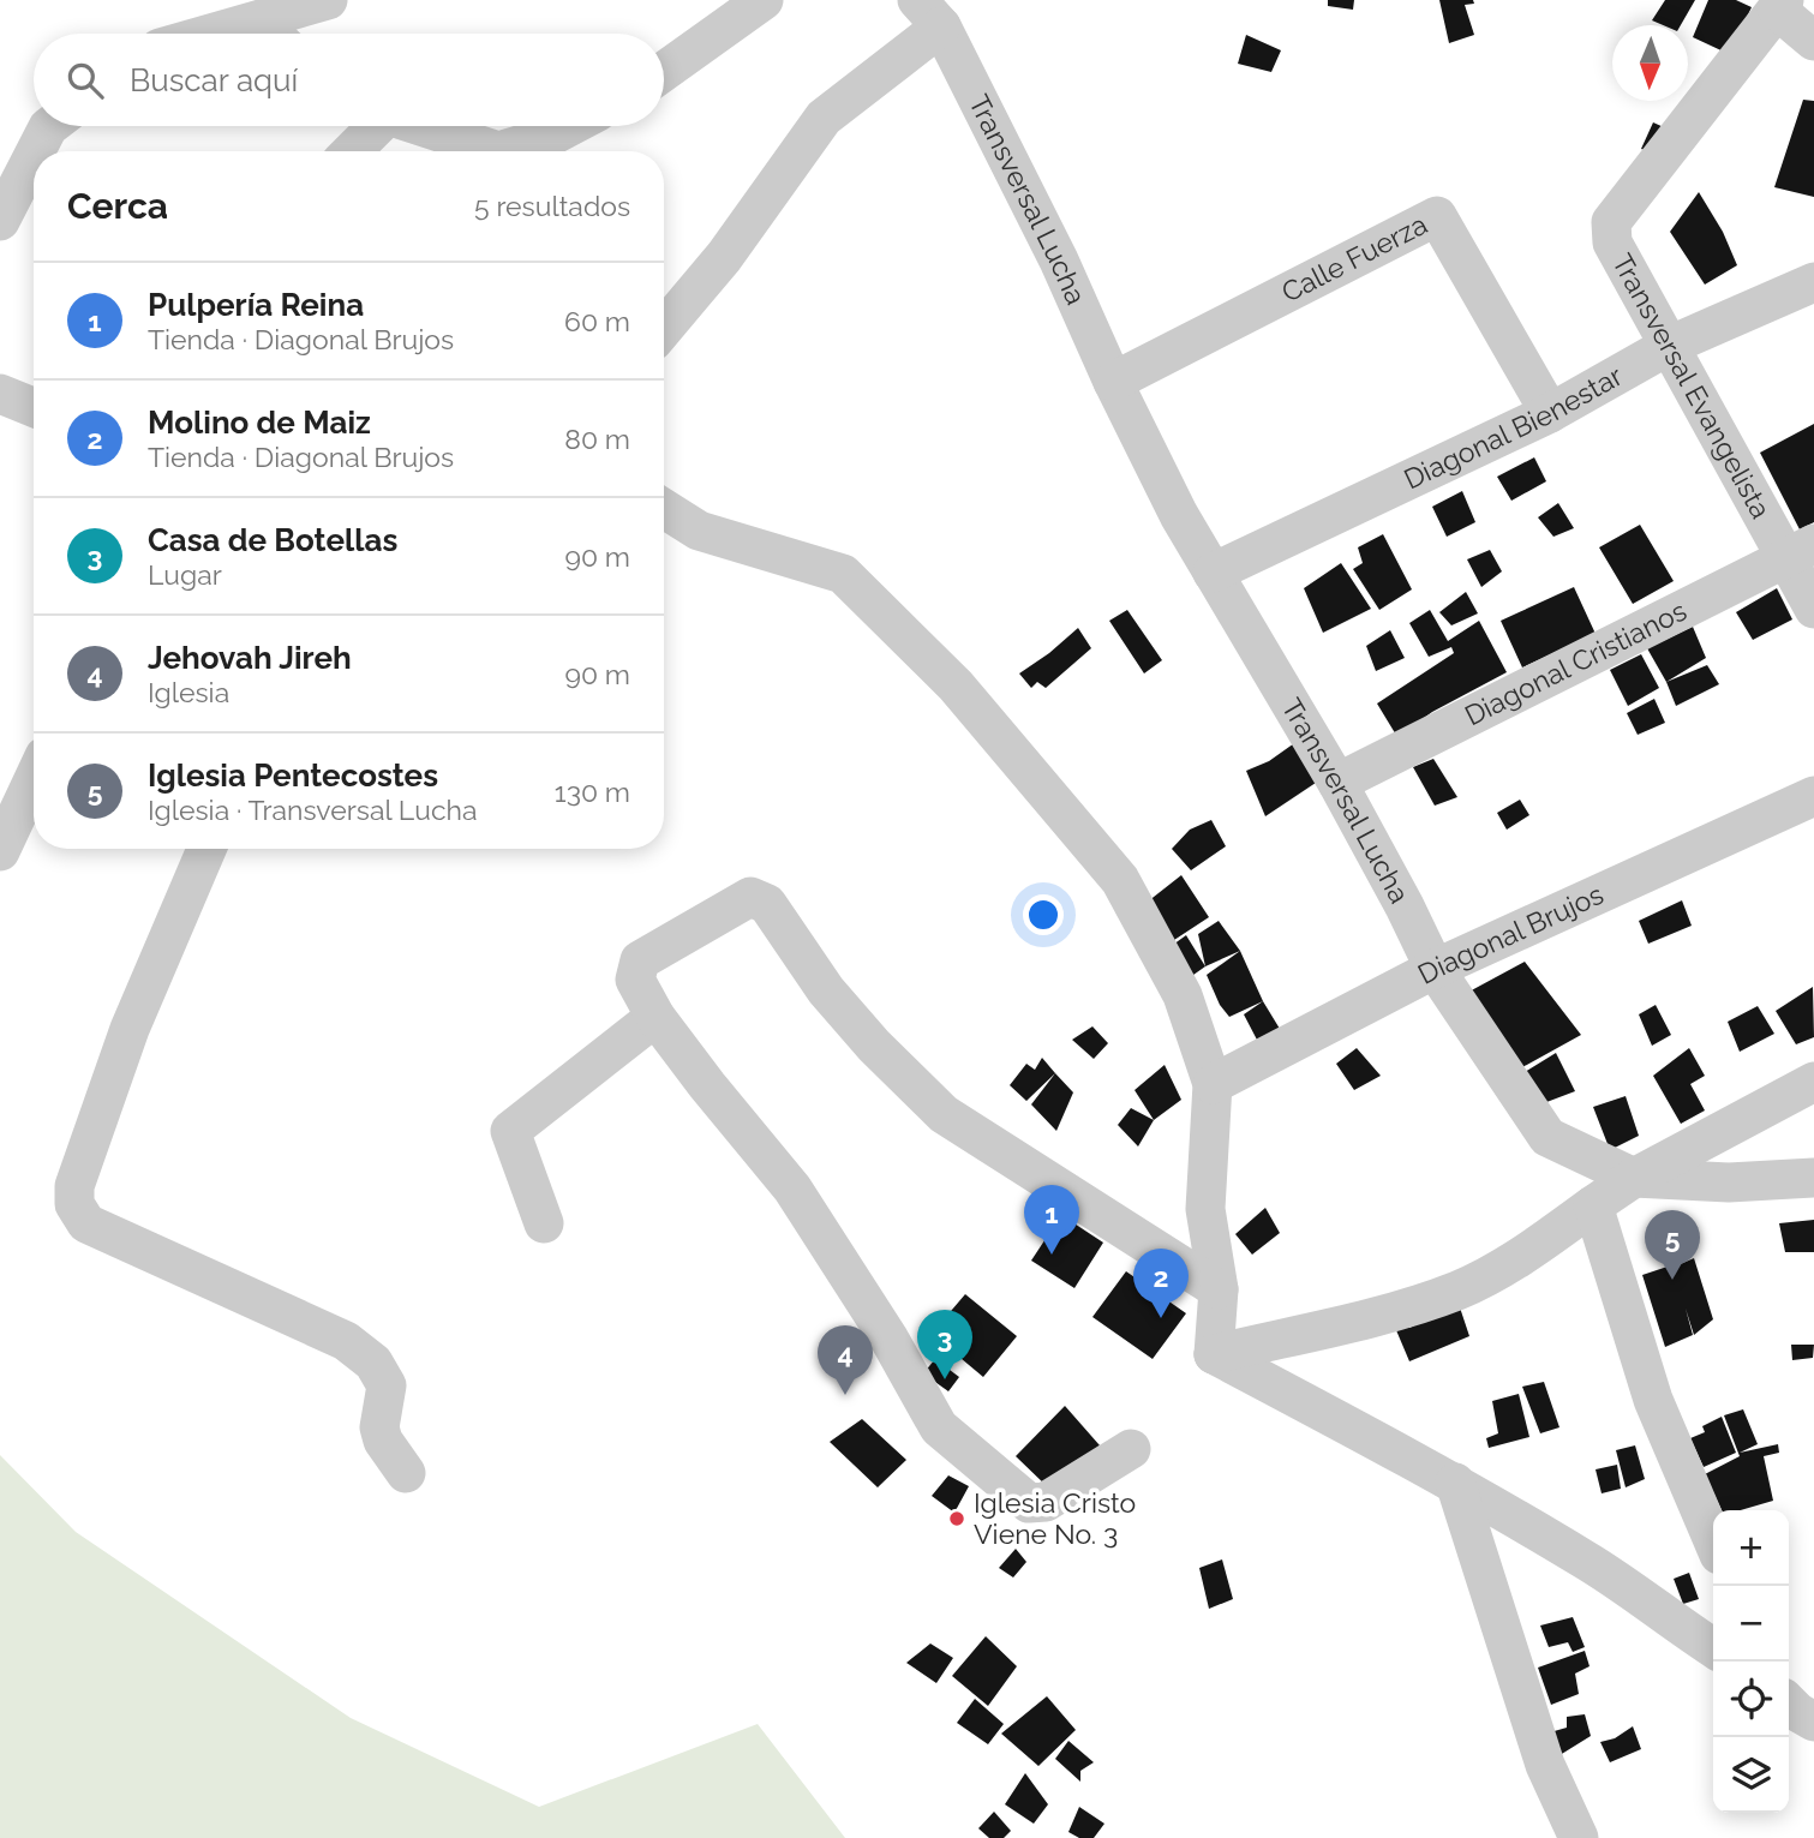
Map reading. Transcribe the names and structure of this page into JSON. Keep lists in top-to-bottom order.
{
  "streets": {
    "street": [
      "Transversal Lucha",
      "Calle Fuerza",
      "Transversal Evangelista",
      "Diagonal Bienestar",
      "Diagonal Cristianos",
      "Diagonal Brujos"
    ]
  },
  "crossings": [
    ["Transversal Lucha", "Calle Fuerza"],
    ["Transversal Lucha", "Diagonal Bienestar"],
    ["Transversal Lucha", "Diagonal Cristianos"],
    ["Transversal Lucha", "Diagonal Brujos"],
    ["Calle Fuerza", "Diagonal Bienestar"],
    ["Transversal Evangelista", "Diagonal Bienestar"],
    ["Transversal Evangelista", "Diagonal Cristianos"]
  ],
  "places": ["Iglesia Cristo Viene No. 3"],
  "north": "bottom",
  "page": {
    "search": "Buscar aquí",
    "heading": ["Cerca", "5 resultados"],
    "list": [
      {
        "mark": "1",
        "name": "Pulpería Reina",
        "note": "Tienda · Diagonal Brujos",
        "value": "60 m"
      },
      {
        "mark": "2",
        "name": "Molino de Maiz",
        "note": "Tienda · Diagonal Brujos",
        "value": "80 m"
      },
      {
        "mark": "3",
        "name": "Casa de Botellas",
        "note": "Lugar",
        "value": "90 m"
      },
      {
        "mark": "4",
        "name": "Jehovah Jireh",
        "note": "Iglesia",
        "value": "90 m"
      },
      {
        "mark": "5",
        "name": "Iglesia Pentecostes",
        "note": "Iglesia · Transversal Lucha",
        "value": "130 m"
      }
    ],
    "pins": [
      "1",
      "5",
      "2",
      "3",
      "4"
    ],
    "map_buttons": ["+", "−"]
  }
}
